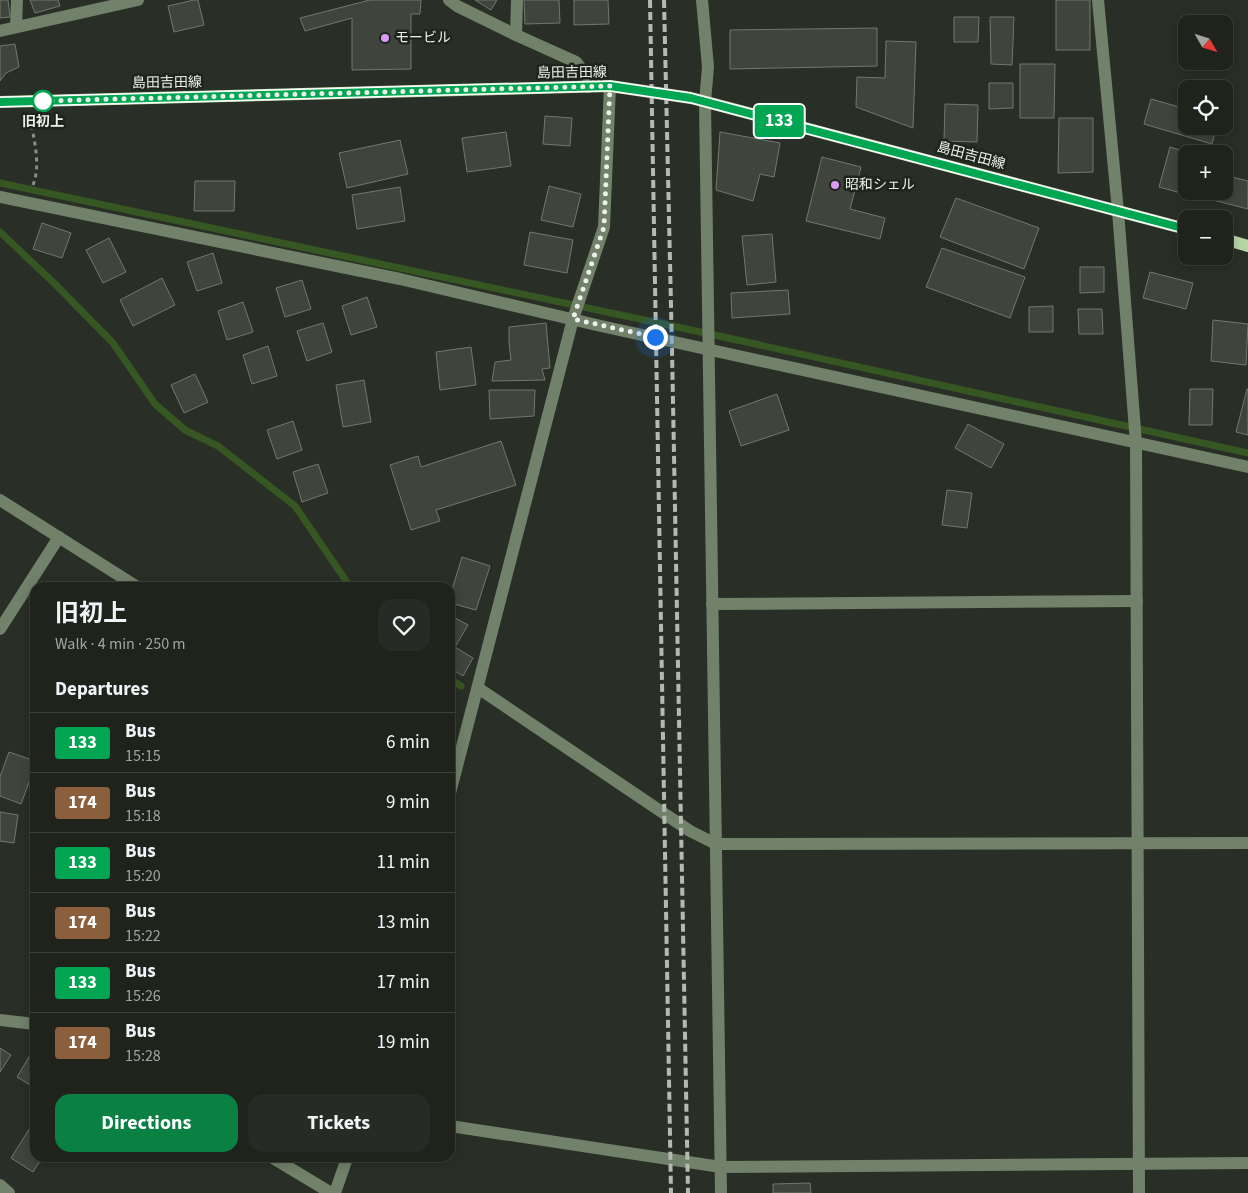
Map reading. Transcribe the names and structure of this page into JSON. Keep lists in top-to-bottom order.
{
  "streets": {
    "main road": ["島田吉田線"]
  },
  "places": ["モービル", "旧初上", "昭和シェル"],
  "lines": ["bus line 133"],
  "north": "bottom right",
  "page": {
    "on_map": "133",
    "map_buttons": ["+", "−"],
    "heading": [
      ["旧初上", "Walk · 4 min · 250 m"],
      "Departures"
    ],
    "list": [
      {
        "mark": "133",
        "name": "Bus",
        "note": "15:15",
        "value": "6 min"
      },
      {
        "mark": "174",
        "name": "Bus",
        "note": "15:18",
        "value": "9 min"
      },
      {
        "mark": "133",
        "name": "Bus",
        "note": "15:20",
        "value": "11 min"
      },
      {
        "mark": "174",
        "name": "Bus",
        "note": "15:22",
        "value": "13 min"
      },
      {
        "mark": "133",
        "name": "Bus",
        "note": "15:26",
        "value": "17 min"
      },
      {
        "mark": "174",
        "name": "Bus",
        "note": "15:28",
        "value": "19 min"
      }
    ],
    "buttons": ["Directions", "Tickets"]
  }
}
